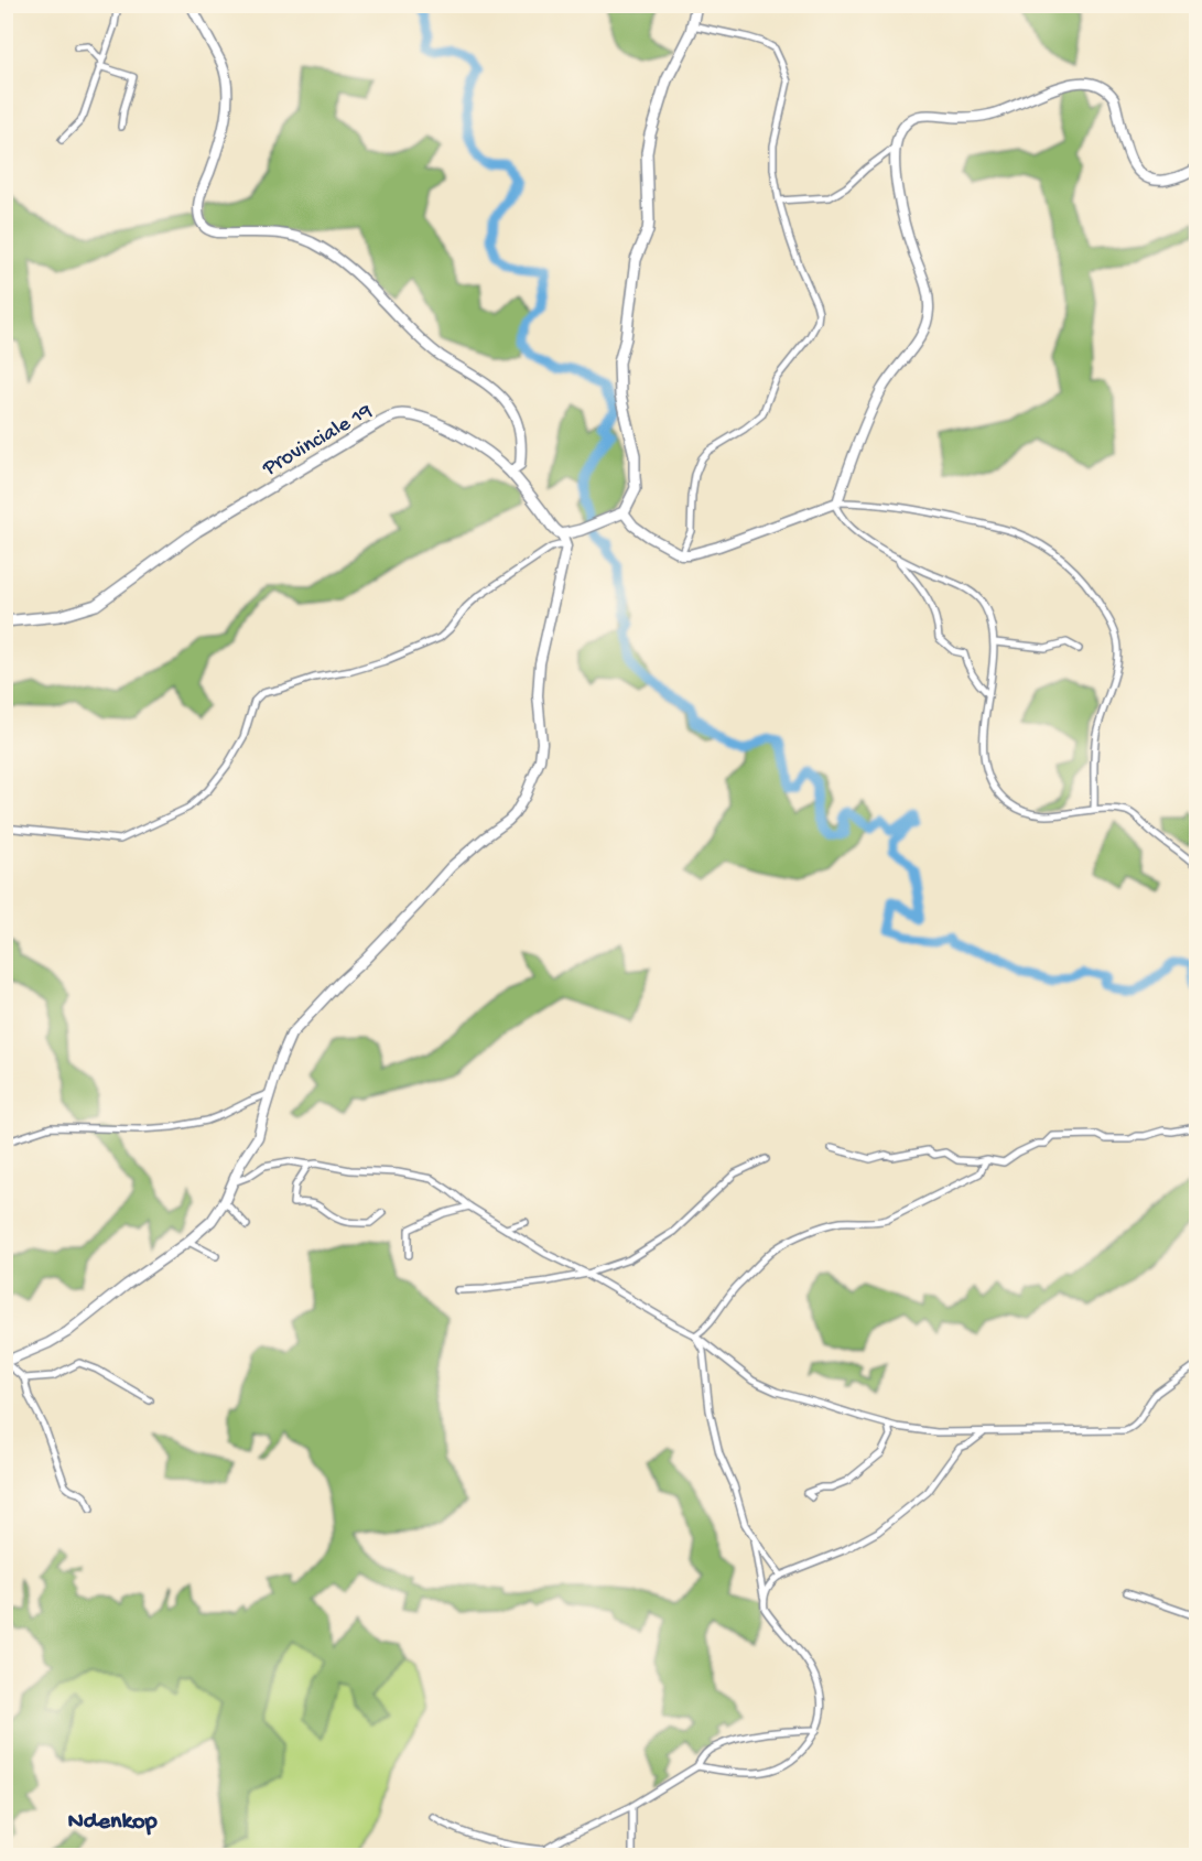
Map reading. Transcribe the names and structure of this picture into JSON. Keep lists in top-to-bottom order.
{
  "streets": {
    "main road": ["Provinciale 19"]
  },
  "districts": ["Ndenkop"]
}
